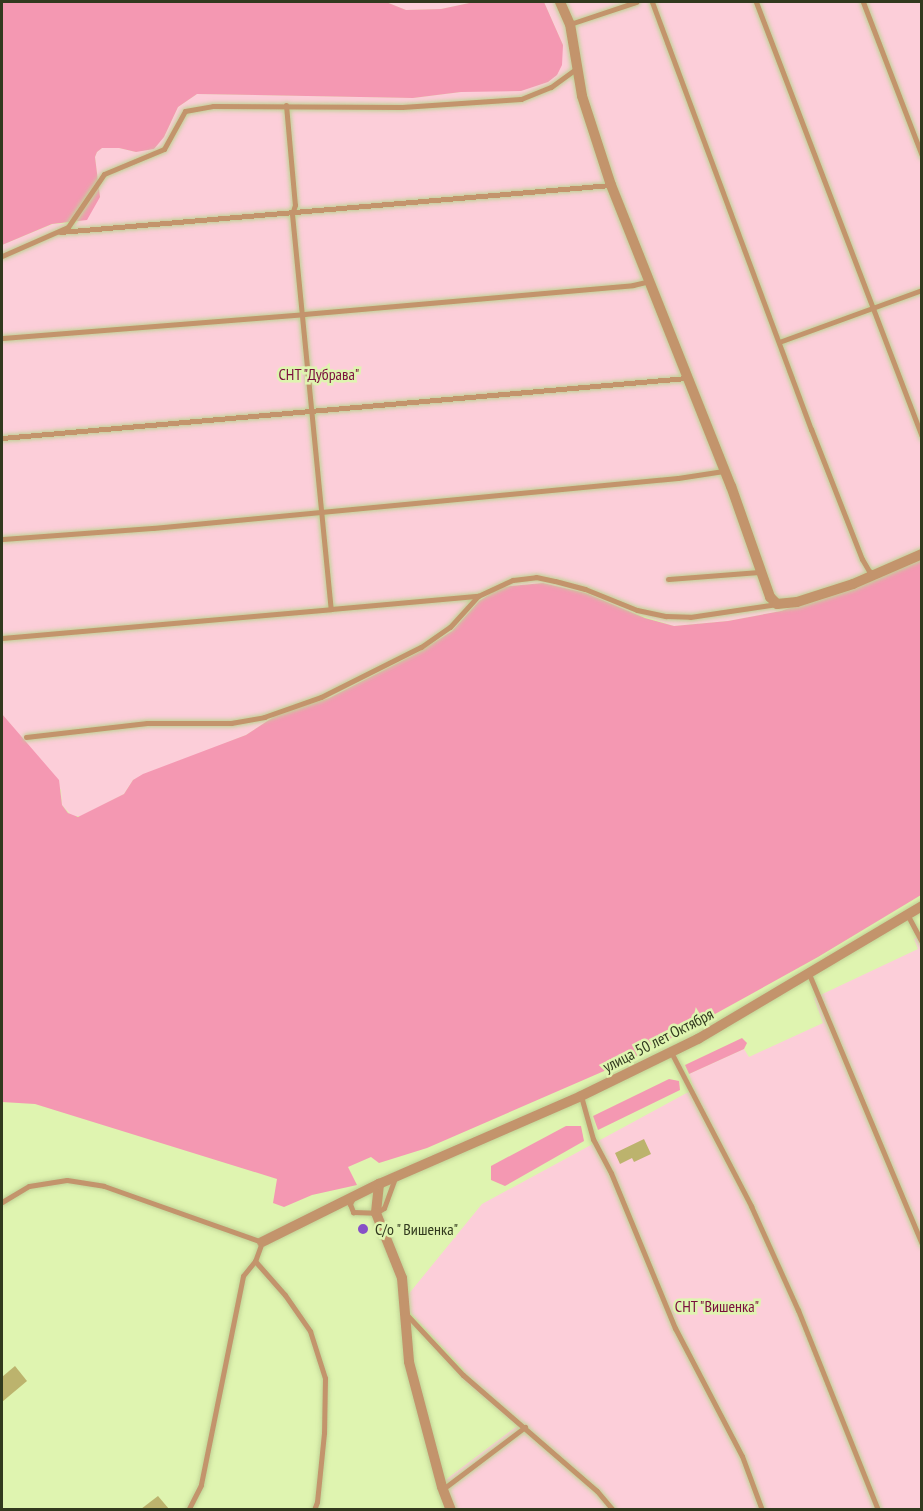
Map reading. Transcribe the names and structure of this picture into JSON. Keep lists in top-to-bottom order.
{
  "streets": {
    "street": ["улица 50 лет Октября"]
  },
  "parks": ["СНТ \"Дубрава\"", "СНТ \"Вишенка\""],
  "places": ["С/о \" Вишенка\""]
}
